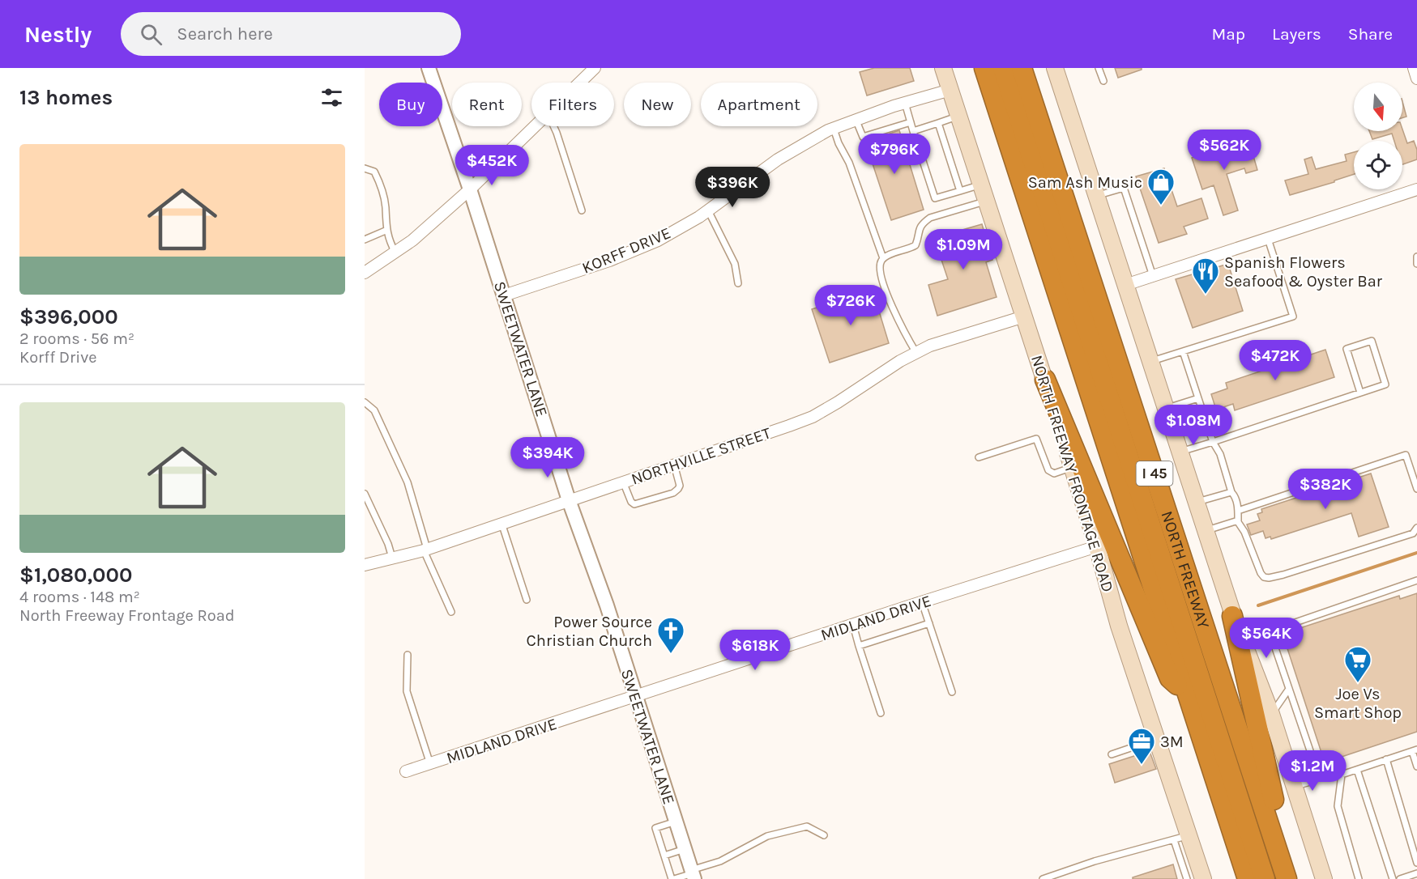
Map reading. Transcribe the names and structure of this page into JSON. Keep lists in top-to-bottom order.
{
  "streets": {
    "highway": ["I 45", "NORTH FREEWAY"],
    "main road": ["NORTH FREEWAY FRONTAGE ROAD"],
    "street": [
      "KORFF DRIVE",
      "SWEETWATER LANE",
      "NORTHVILLE STREET",
      "MIDLAND DRIVE"
    ]
  },
  "crossings": [
    ["KORFF DRIVE", "SWEETWATER LANE"],
    ["KORFF DRIVE", "NORTH FREEWAY FRONTAGE ROAD"],
    ["SWEETWATER LANE", "NORTHVILLE STREET"],
    ["SWEETWATER LANE", "MIDLAND DRIVE"],
    ["NORTHVILLE STREET", "NORTH FREEWAY FRONTAGE ROAD"],
    ["NORTH FREEWAY FRONTAGE ROAD", "MIDLAND DRIVE"]
  ],
  "places": {
    "shop": ["Sam Ash Music"],
    "restaurant": ["Spanish Flowers Seafood & Oyster Bar"],
    "church": ["Power Source Christian Church"],
    "supermarket": ["Joe Vs Smart Shop"],
    "office": ["3M"]
  },
  "north": "bottom",
  "page": {
    "header": "Nestly",
    "search": "Search here",
    "nav": ["Map", "Layers", "Share"],
    "heading": "13 homes",
    "chip": [
      "Buy",
      "Rent",
      "Filters",
      "New",
      "Apartment"
    ],
    "list": [
      {
        "name": "$396,000",
        "note": "2 rooms · 56 m² · Korff Drive"
      },
      {
        "name": "$1,080,000",
        "note": "4 rooms · 148 m² · North Freeway Frontage Road"
      }
    ],
    "price": [
      "$562K",
      "$796K",
      "$452K",
      "$396K",
      "$1.09M",
      "$726K",
      "$472K",
      "$1.08M",
      "$394K",
      "$382K",
      "$564K",
      "$618K",
      "$1.2M"
    ]
  }
}
